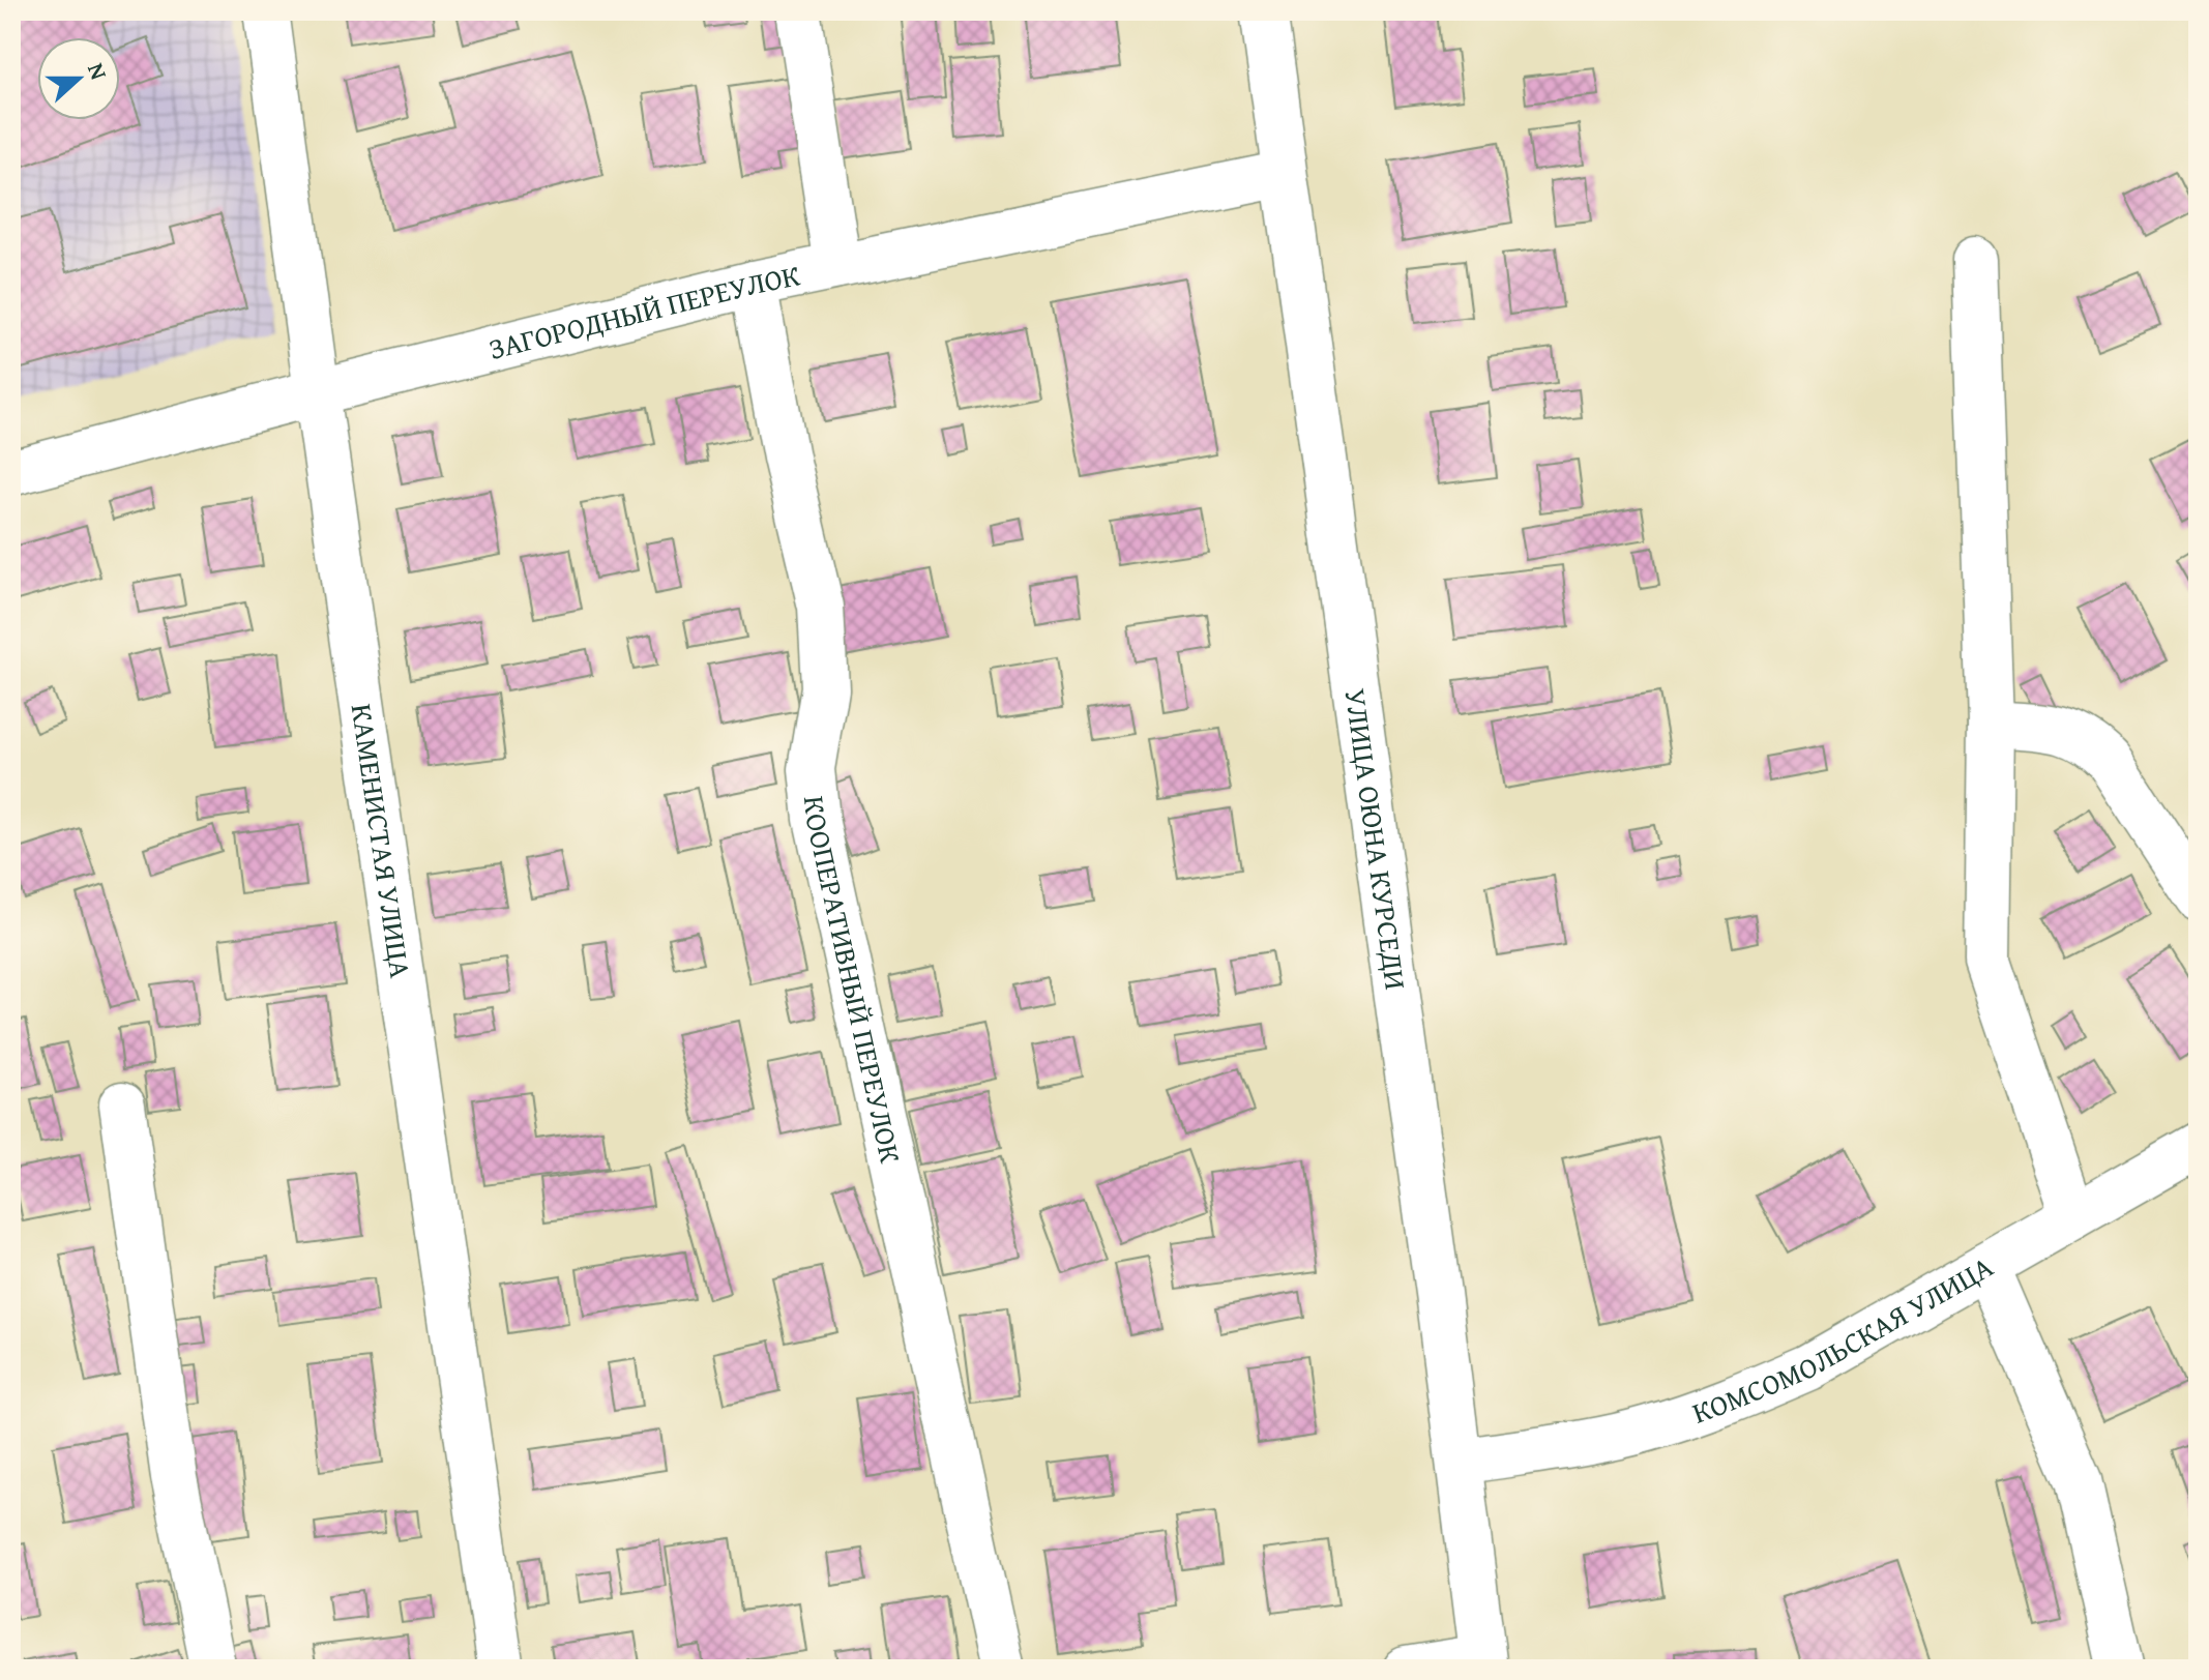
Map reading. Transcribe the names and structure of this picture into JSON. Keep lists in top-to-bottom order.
{
  "streets": {
    "street": [
      "ЗАГОРОДНЫЙ ПЕРЕУЛОК",
      "УЛИЦА ОЮНА КУРСЕДИ",
      "КАМЕНИСТАЯ УЛИЦА",
      "КООПЕРАТИВНЫЙ ПЕРЕУЛОК",
      "КОМСОМОЛЬСКАЯ УЛИЦА"
    ]
  },
  "crossings": [
    ["ЗАГОРОДНЫЙ ПЕРЕУЛОК", "УЛИЦА ОЮНА КУРСЕДИ"],
    ["ЗАГОРОДНЫЙ ПЕРЕУЛОК", "КАМЕНИСТАЯ УЛИЦА"],
    ["ЗАГОРОДНЫЙ ПЕРЕУЛОК", "КООПЕРАТИВНЫЙ ПЕРЕУЛОК"],
    ["УЛИЦА ОЮНА КУРСЕДИ", "КОМСОМОЛЬСКАЯ УЛИЦА"]
  ],
  "north": "right"
}
